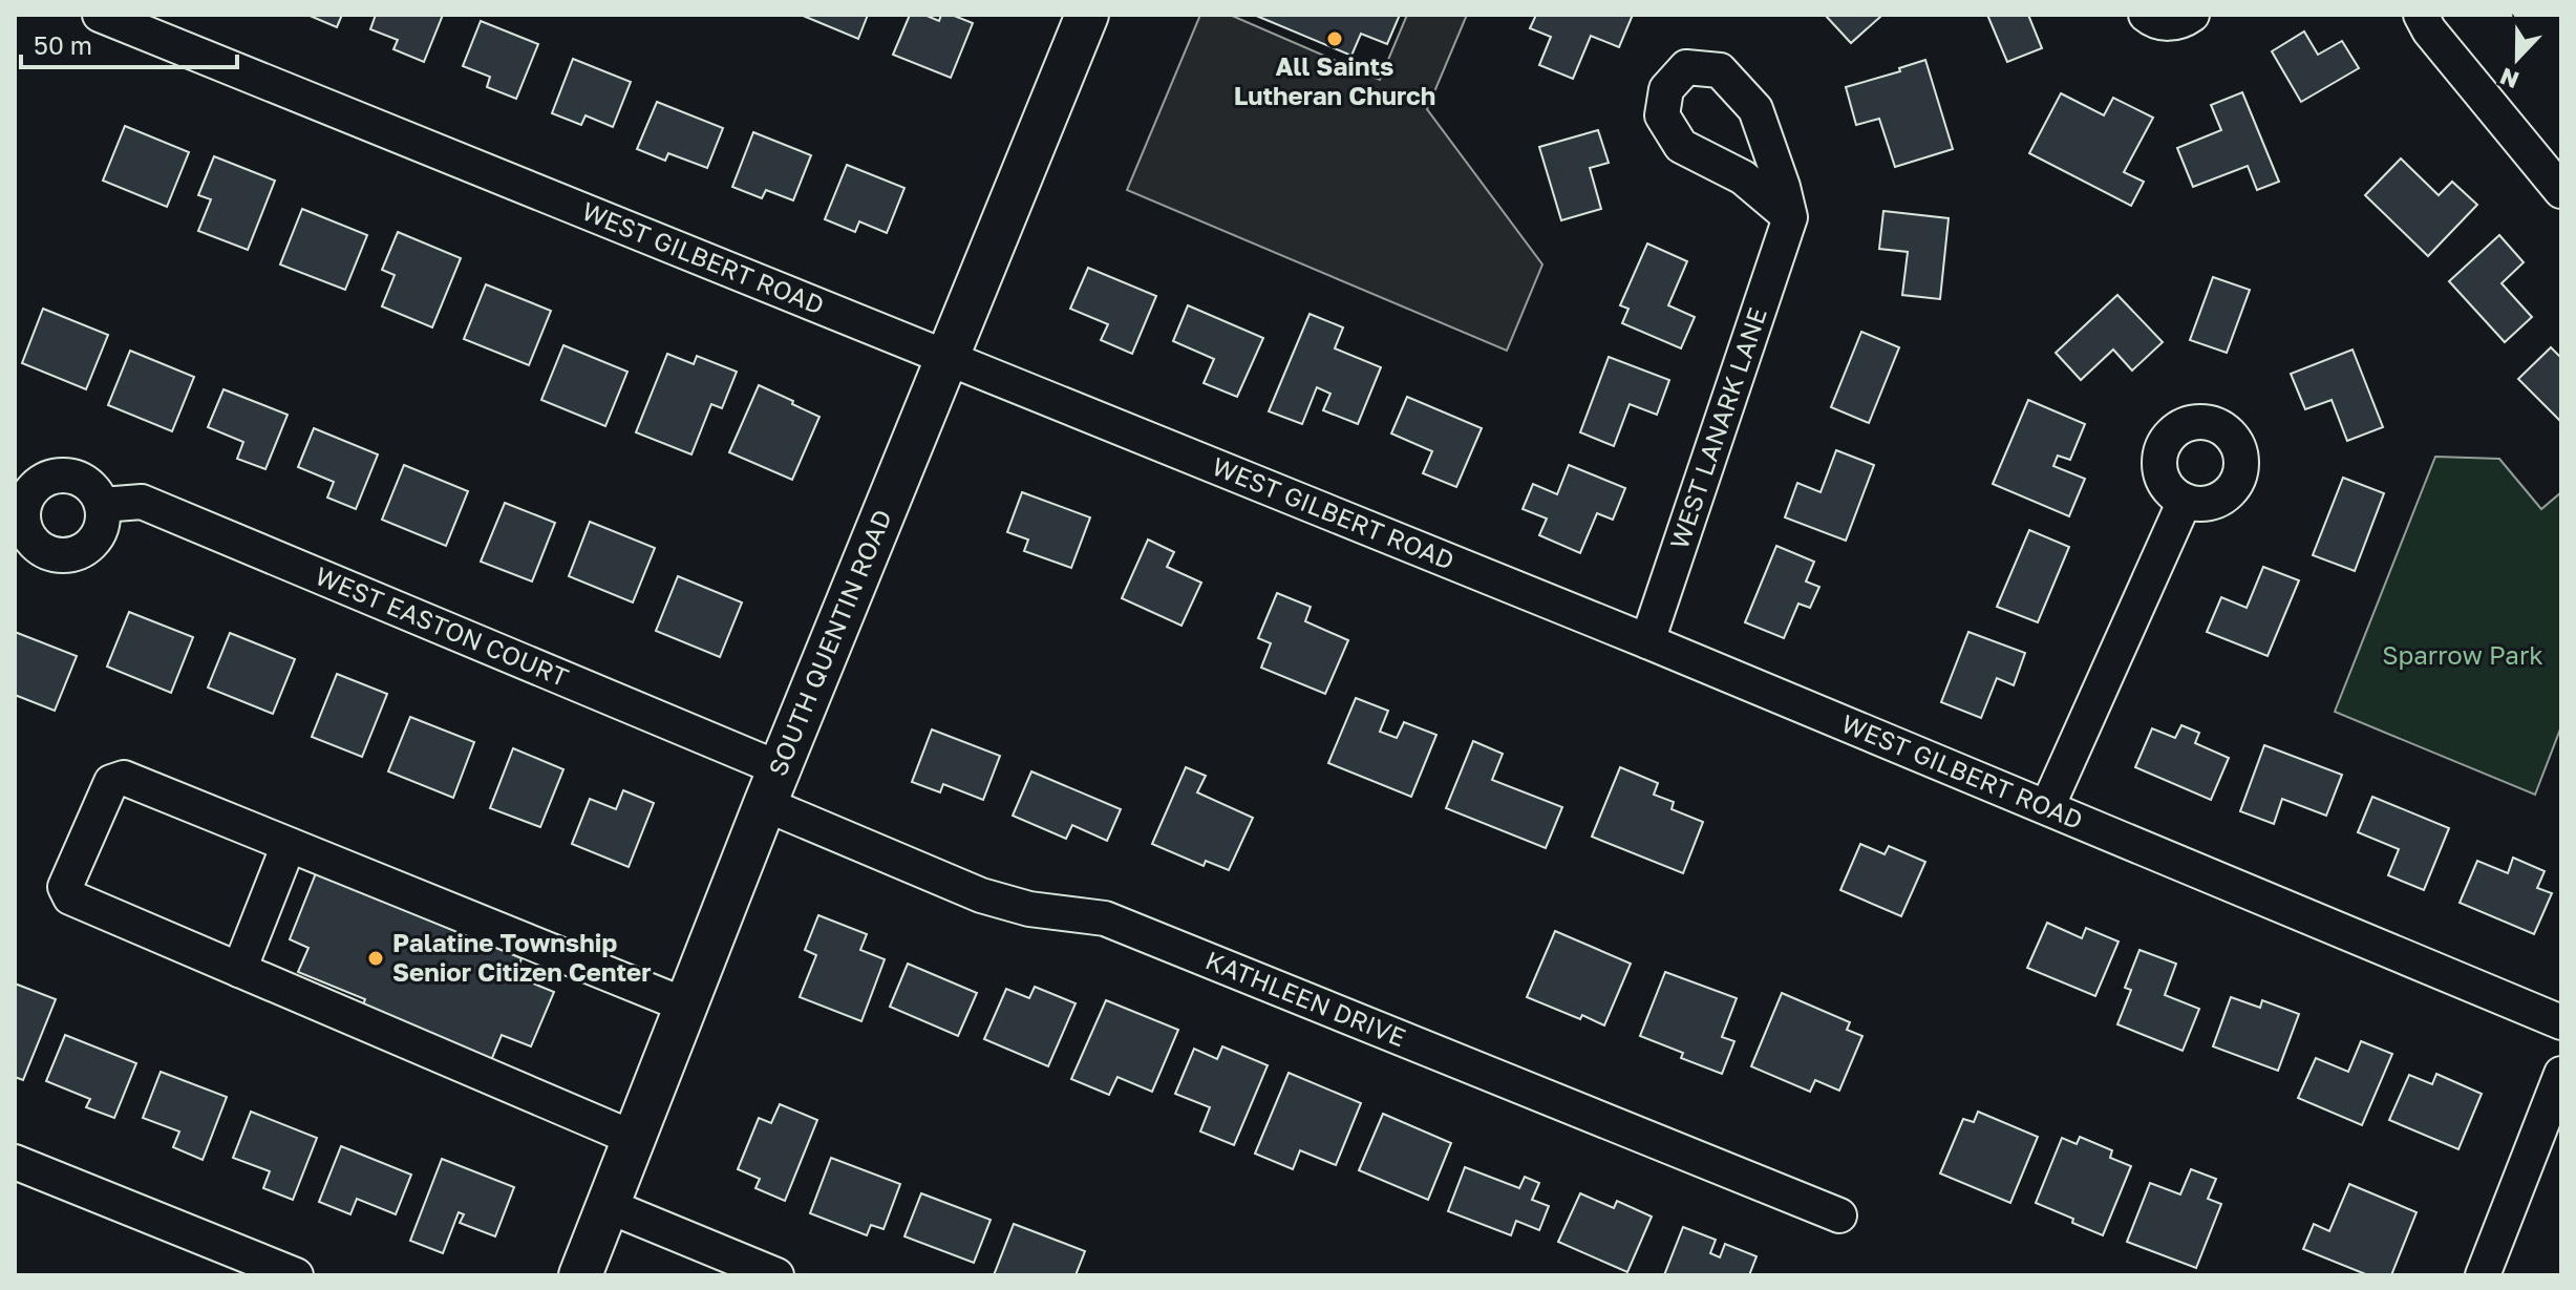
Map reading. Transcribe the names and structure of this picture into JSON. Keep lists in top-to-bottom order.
{
  "streets": {
    "main road": ["SOUTH QUENTIN ROAD"],
    "street": [
      "WEST GILBERT ROAD",
      "WEST LANARK LANE",
      "WEST EASTON COURT",
      "KATHLEEN DRIVE"
    ]
  },
  "crossings": [
    ["WEST GILBERT ROAD", "WEST LANARK LANE"],
    ["WEST GILBERT ROAD", "SOUTH QUENTIN ROAD"],
    ["WEST EASTON COURT", "SOUTH QUENTIN ROAD"],
    ["WEST EASTON COURT", "KATHLEEN DRIVE"],
    ["SOUTH QUENTIN ROAD", "KATHLEEN DRIVE"]
  ],
  "parks": ["Sparrow Park"],
  "places": ["All Saints Lutheran Church", "Palatine Township Senior Citizen Center"],
  "scale_bar": "50 m",
  "north": "bottom"
}
